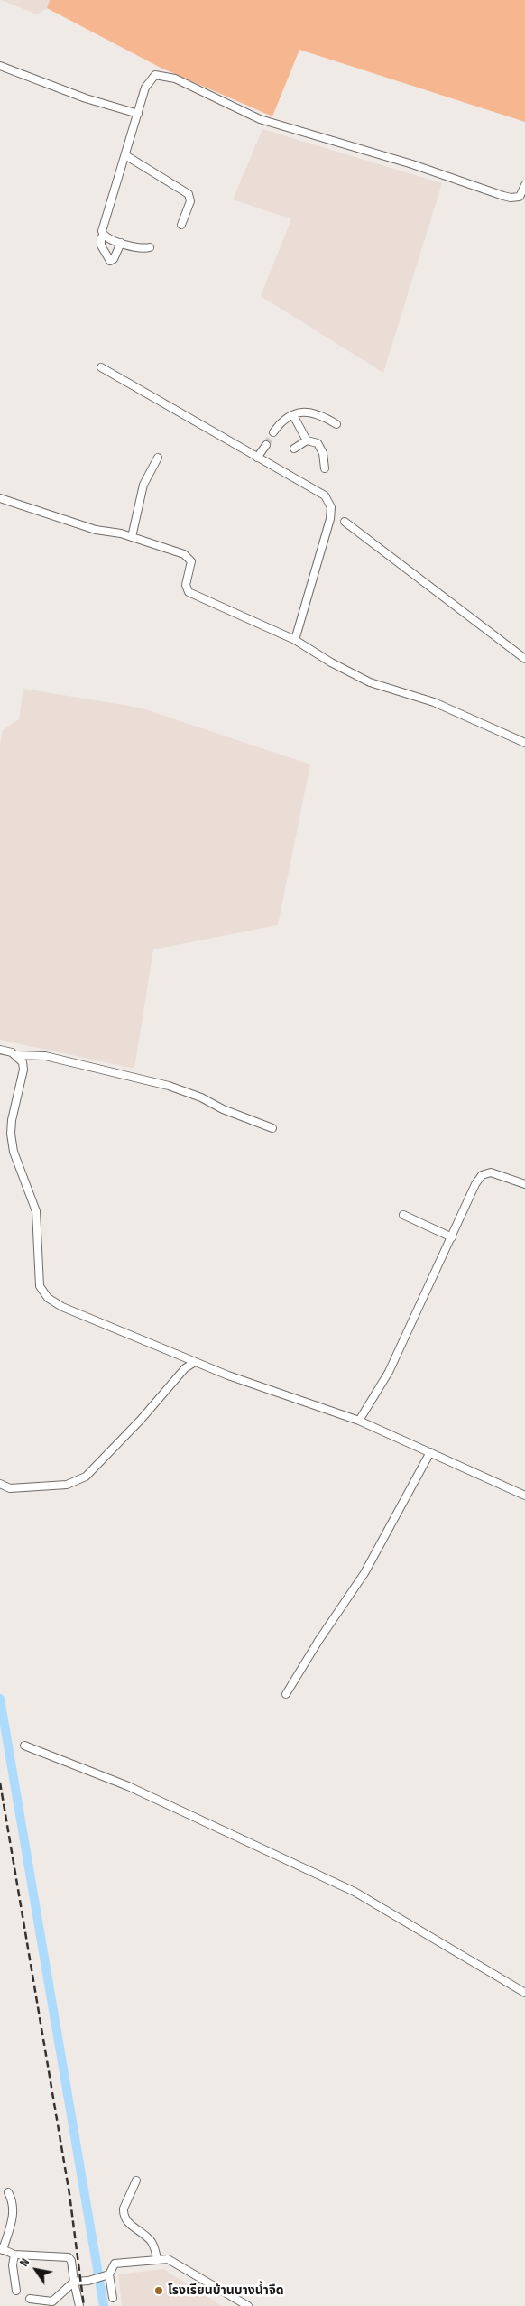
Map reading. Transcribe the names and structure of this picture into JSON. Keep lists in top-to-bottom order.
{
  "places": ["โรงเรียนบ้านบางนํ้าจืด"],
  "north": "top left"
}
